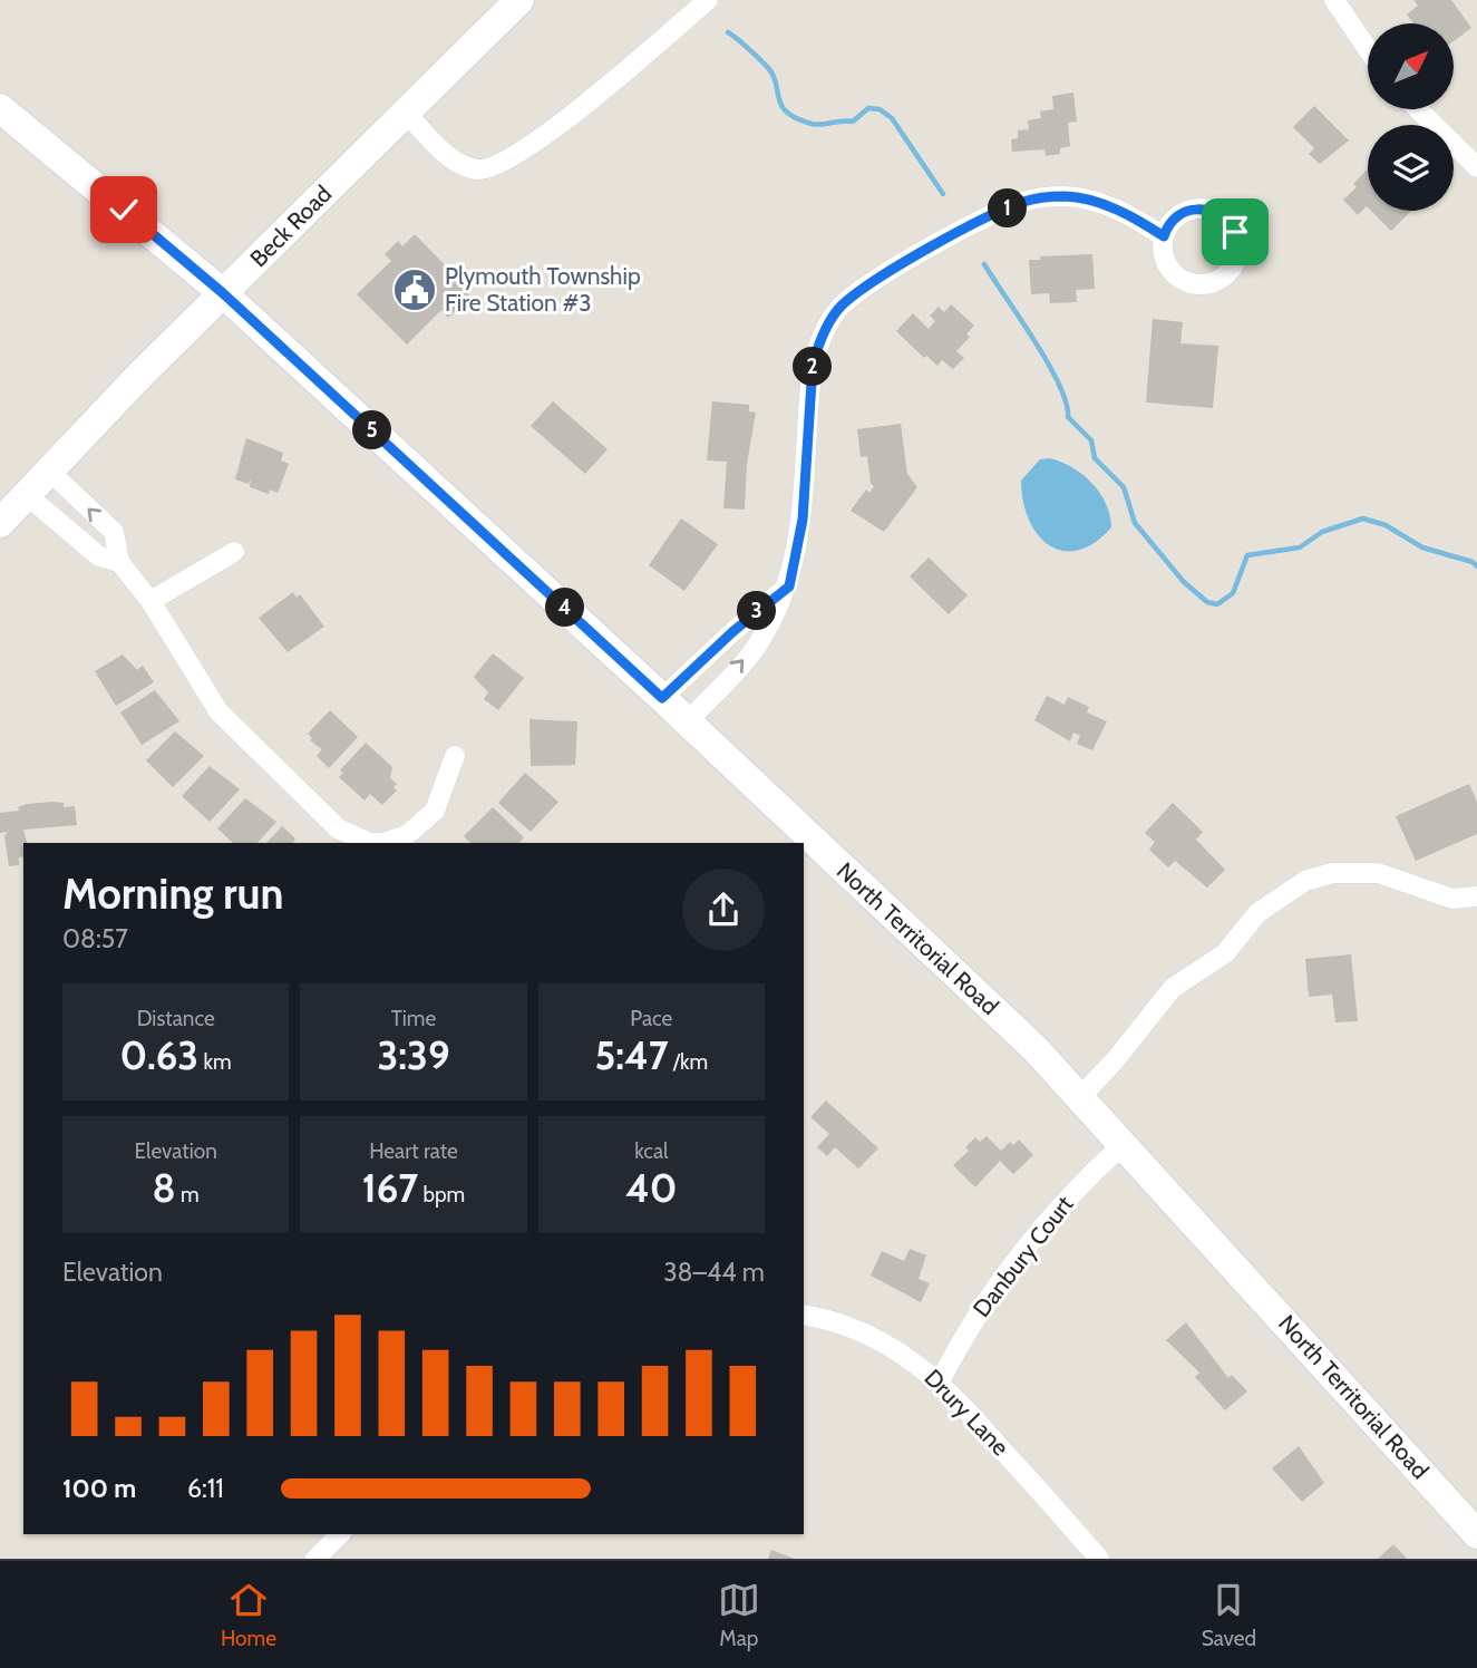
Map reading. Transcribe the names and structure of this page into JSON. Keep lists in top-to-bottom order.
{
  "streets": {
    "main road": ["Beck Road", "North Territorial Road"],
    "street": ["Danbury Court", "Drury Lane"]
  },
  "crossings": [
    ["Beck Road", "North Territorial Road"],
    ["North Territorial Road", "Danbury Court"],
    ["Danbury Court", "Drury Lane"]
  ],
  "places": {
    "public building": ["Plymouth Township Fire Station #3"]
  },
  "north": "top right",
  "page": {
    "pins": [
      "1",
      "2",
      "5",
      "4",
      "3"
    ],
    "heading": ["Morning run", "08:57"],
    "stats": [
      ["Distance", "0.63 km"],
      ["Time", "3:39"],
      ["Pace", "5:47 /km"],
      ["Elevation", "8 m"],
      ["Heart rate", "167 bpm"],
      ["kcal", "40"]
    ],
    "chart": ["Elevation", "38–44 m"],
    "list": [
      {
        "name": "100 m",
        "note": "6:11"
      }
    ],
    "tabs": ["Home", "Map", "Saved"]
  }
}
